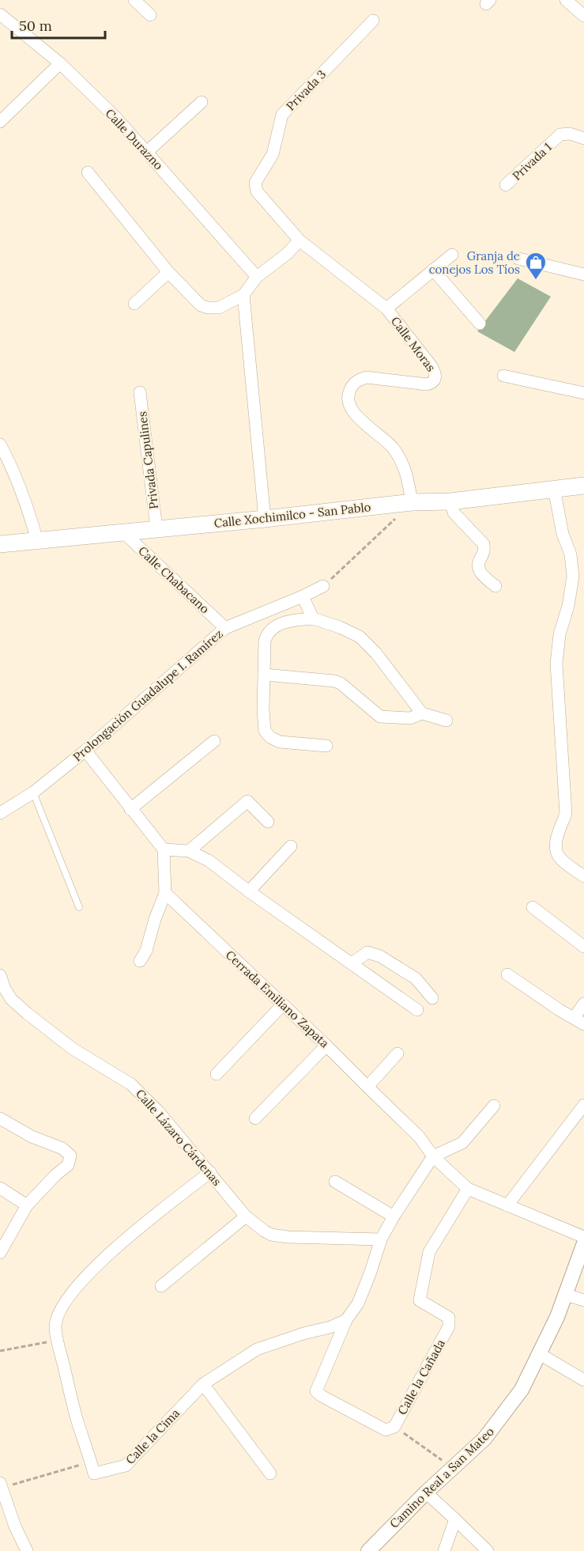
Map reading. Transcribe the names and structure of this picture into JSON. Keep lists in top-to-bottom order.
{
  "streets": {
    "main road": ["Calle Xochimilco - San Pablo"],
    "street": [
      "Privada 3",
      "Calle Durazno",
      "Privada 1",
      "Calle Moras",
      "Privada Capulines",
      "Calle Chabacano",
      "Prolongación Guadalupe I. Ramírez",
      "Cerrada Emiliano Zapata",
      "Calle Lázaro Cárdenas",
      "Calle la Cañada",
      "Calle la Cima",
      "Camino Real a San Mateo"
    ]
  },
  "crossings": [
    ["Privada 3", "Calle Moras"],
    ["Calle Moras", "Calle Xochimilco - San Pablo"],
    ["Privada Capulines", "Calle Xochimilco - San Pablo"],
    ["Calle Xochimilco - San Pablo", "Calle Chabacano"],
    ["Calle Chabacano", "Prolongación Guadalupe I. Ramírez"],
    ["Cerrada Emiliano Zapata", "Calle la Cañada"],
    ["Calle la Cañada", "Calle la Cima"]
  ],
  "places": {
    "shop": ["Granja de conejos Los Tíos"]
  },
  "scale_bar": "50 m"
}
